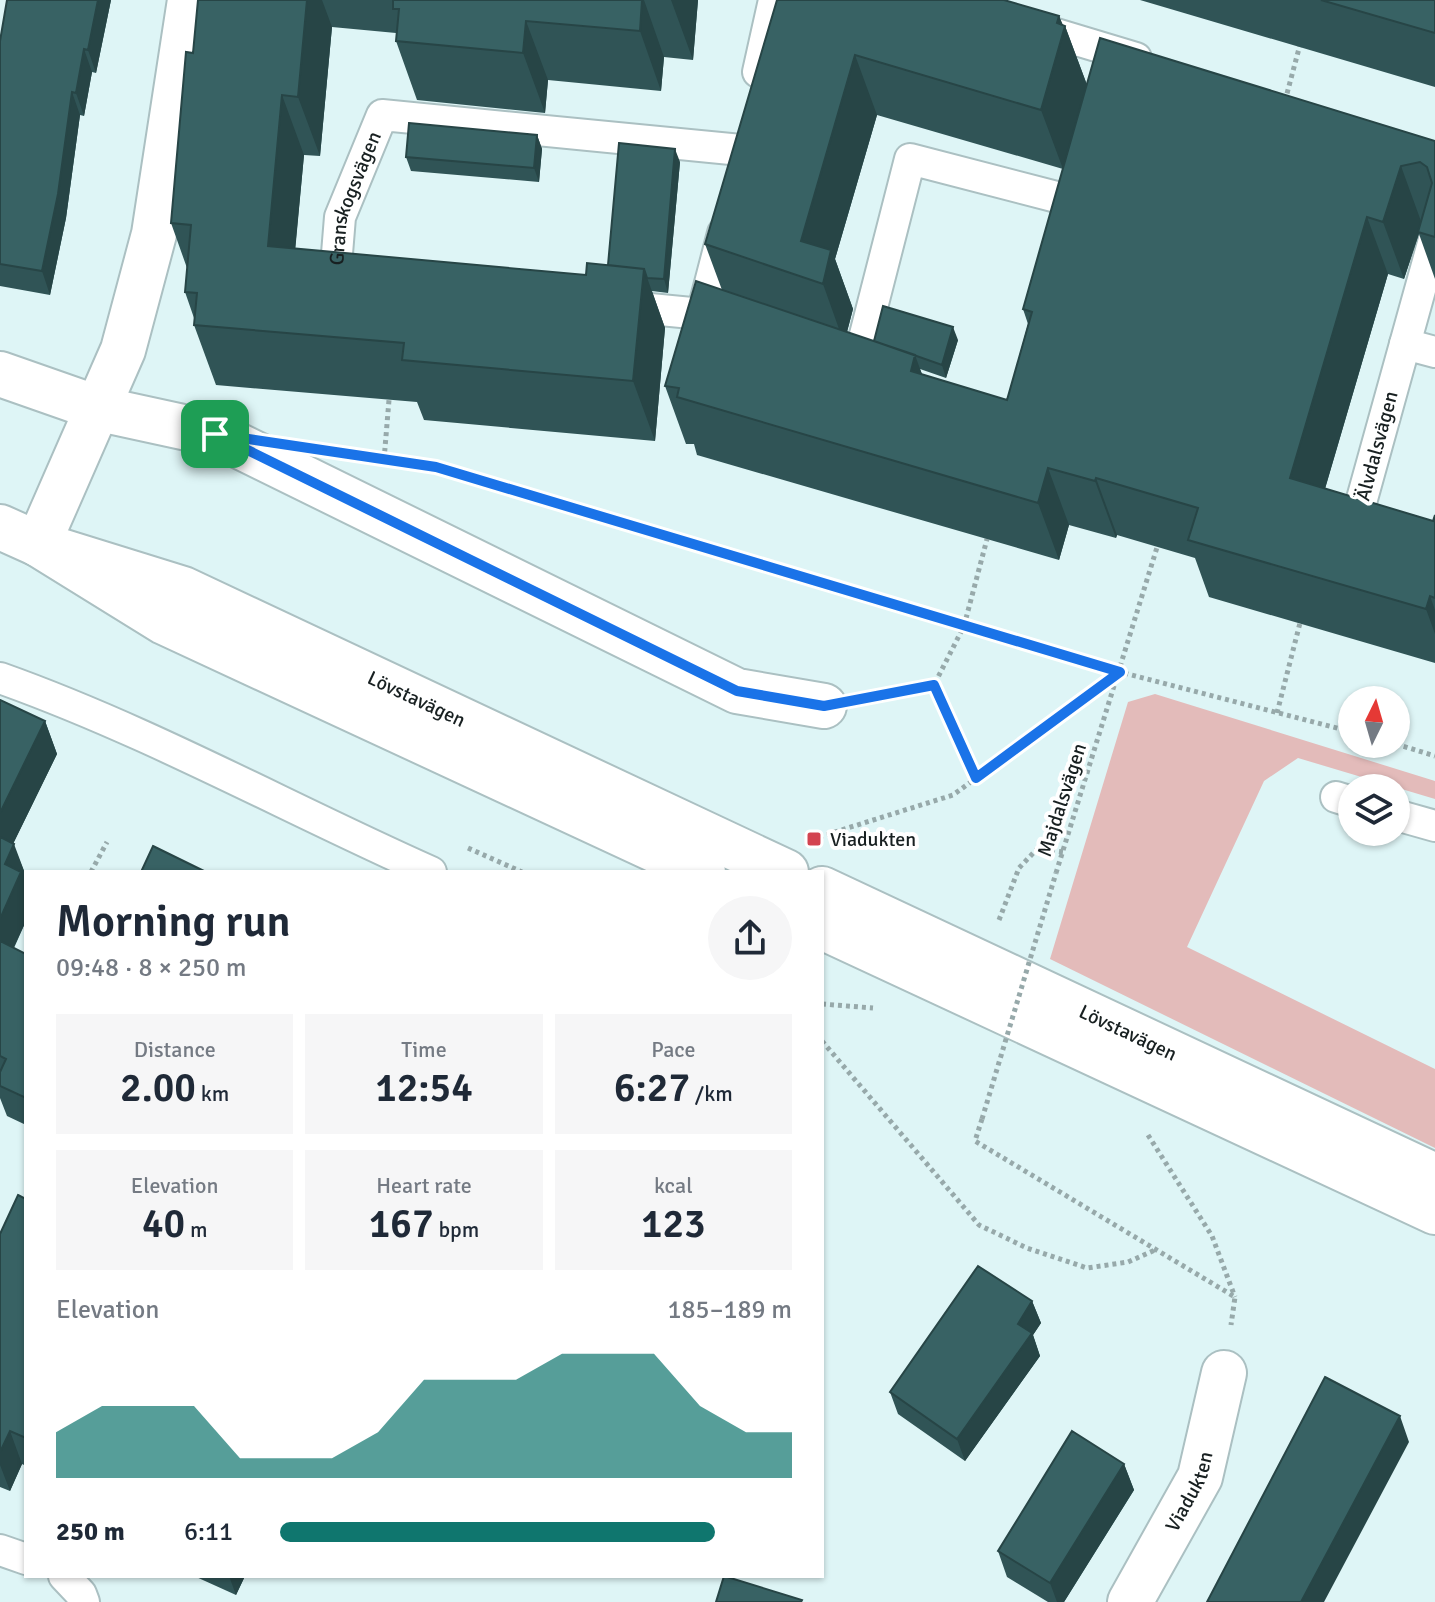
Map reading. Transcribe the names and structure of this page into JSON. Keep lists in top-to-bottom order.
{
  "streets": {
    "street": ["Lövstavägen", "Viadukten"],
    "lane": ["Granskogsvägen", "Älvdalsvägen"],
    "path": ["Majdalsvägen"]
  },
  "places": {
    "transit": ["Viadukten"]
  },
  "north": "top",
  "page": {
    "heading": ["Morning run", "09:48 · 8 × 250 m"],
    "stats": [
      ["Distance", "2.00 km"],
      ["Time", "12:54"],
      ["Pace", "6:27 /km"],
      ["Elevation", "40 m"],
      ["Heart rate", "167 bpm"],
      ["kcal", "123"]
    ],
    "chart": ["Elevation", "185–189 m"],
    "list": [
      {
        "name": "250 m",
        "note": "6:11"
      }
    ]
  }
}
